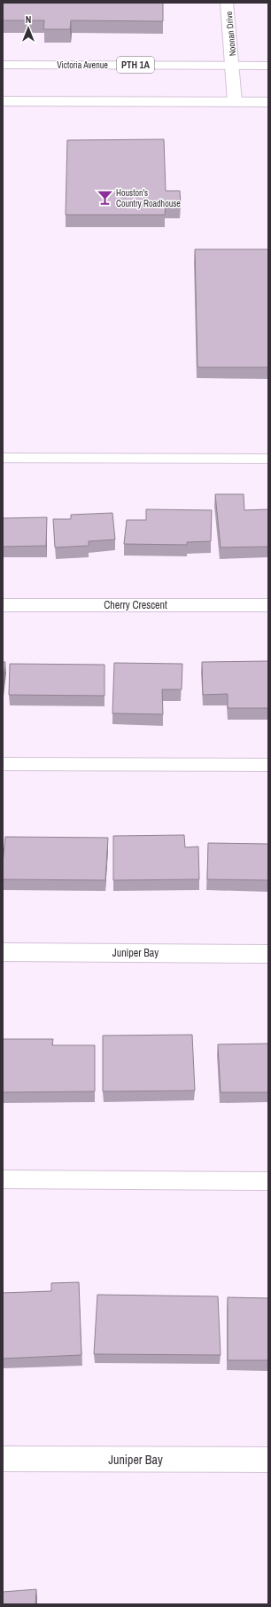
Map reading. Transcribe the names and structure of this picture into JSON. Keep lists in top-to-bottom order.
{
  "streets": {
    "street": [
      "Noonan Drive",
      "Victoria Avenue",
      "PTH 1A",
      "Cherry Crescent",
      "Juniper Bay"
    ]
  },
  "crossings": [
    ["Noonan Drive", "Victoria Avenue"]
  ],
  "places": {
    "bar": ["Houston's Country Roadhouse"]
  },
  "north": "top"
}
